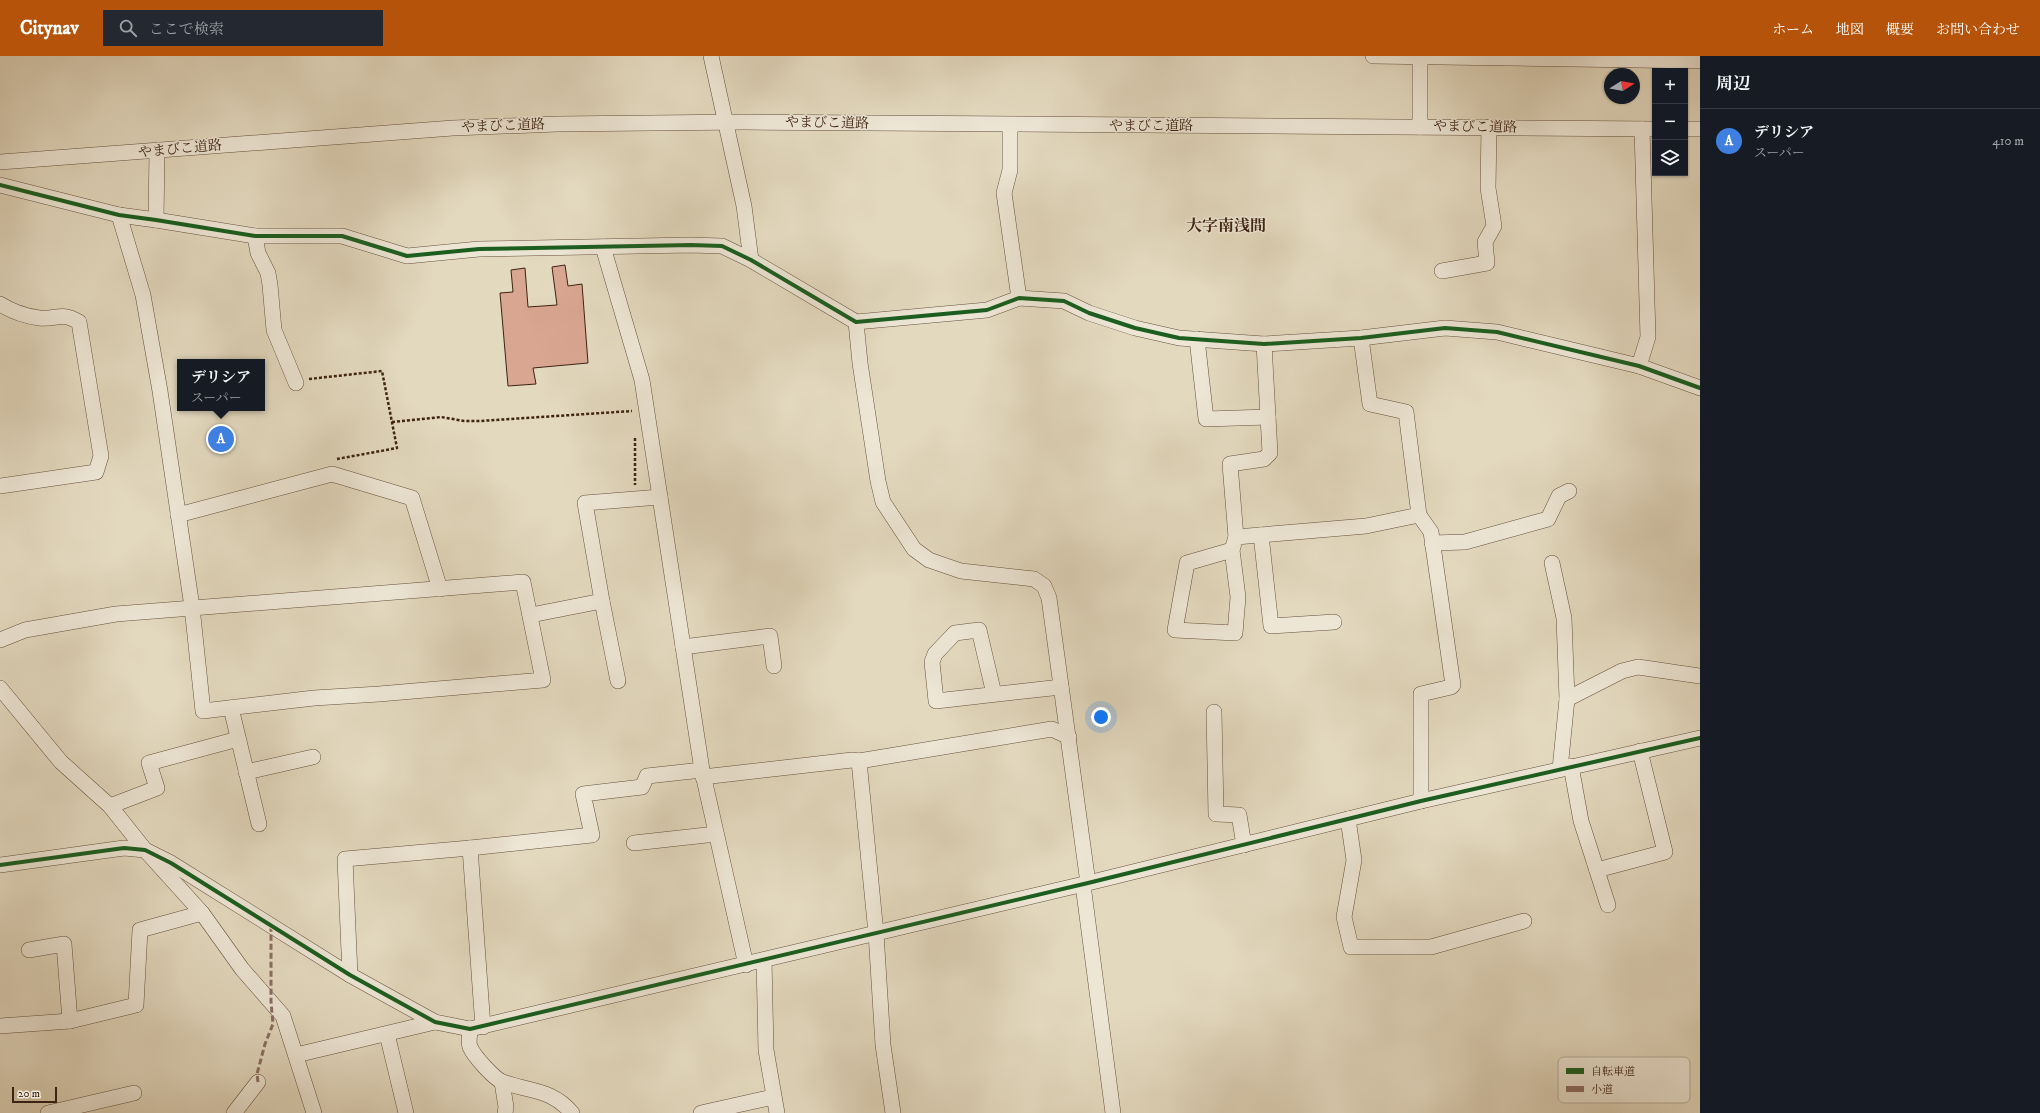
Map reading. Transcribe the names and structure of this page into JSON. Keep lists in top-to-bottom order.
{
  "streets": {
    "street": ["やまびこ道路"]
  },
  "districts": ["大字南浅間"],
  "legend": ["自転車道", "小道"],
  "scale_bar": "20 m",
  "north": "right",
  "page": {
    "header": "Citynav",
    "search": "ここで検索",
    "nav": [
      "ホーム",
      "地図",
      "概要",
      "お問い合わせ"
    ],
    "heading": "周辺",
    "map_buttons": ["+", "−"],
    "list": [
      {
        "mark": "A",
        "name": "デリシア",
        "note": "スーパー",
        "value": "410 m"
      }
    ],
    "popup": ["デリシア", "スーパー"],
    "pins": "A",
    "scale": "20 m"
  }
}
